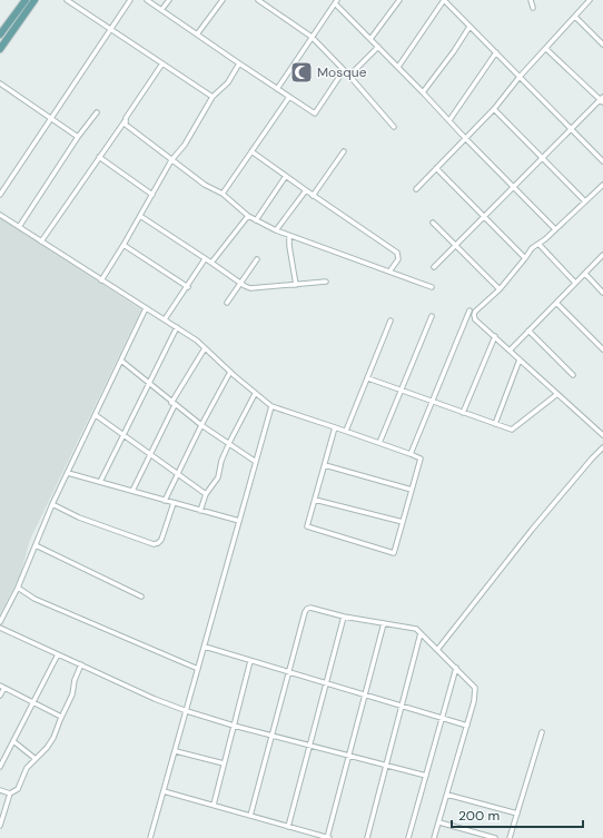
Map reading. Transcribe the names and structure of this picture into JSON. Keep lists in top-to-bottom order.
{
  "places": {
    "mosque": ["Mosque"]
  },
  "scale_bar": "200 m"
}
